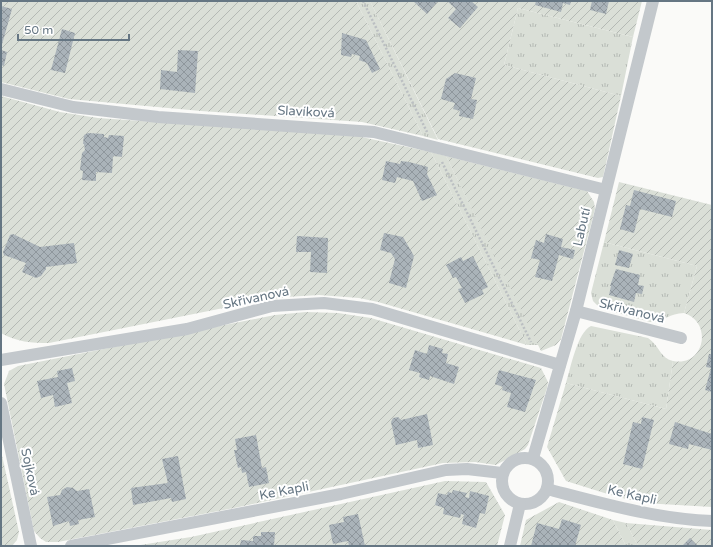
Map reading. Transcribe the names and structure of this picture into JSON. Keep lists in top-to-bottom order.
{
  "streets": {
    "street": [
      "Slavíková",
      "Labutí",
      "Skřivanová",
      "Sojková",
      "Ke Kapli"
    ]
  },
  "crossings": [
    ["Slavíková", "Labutí"],
    ["Labutí", "Skřivanová"],
    ["Labutí", "Ke Kapli"]
  ],
  "scale_bar": "50 m"
}
